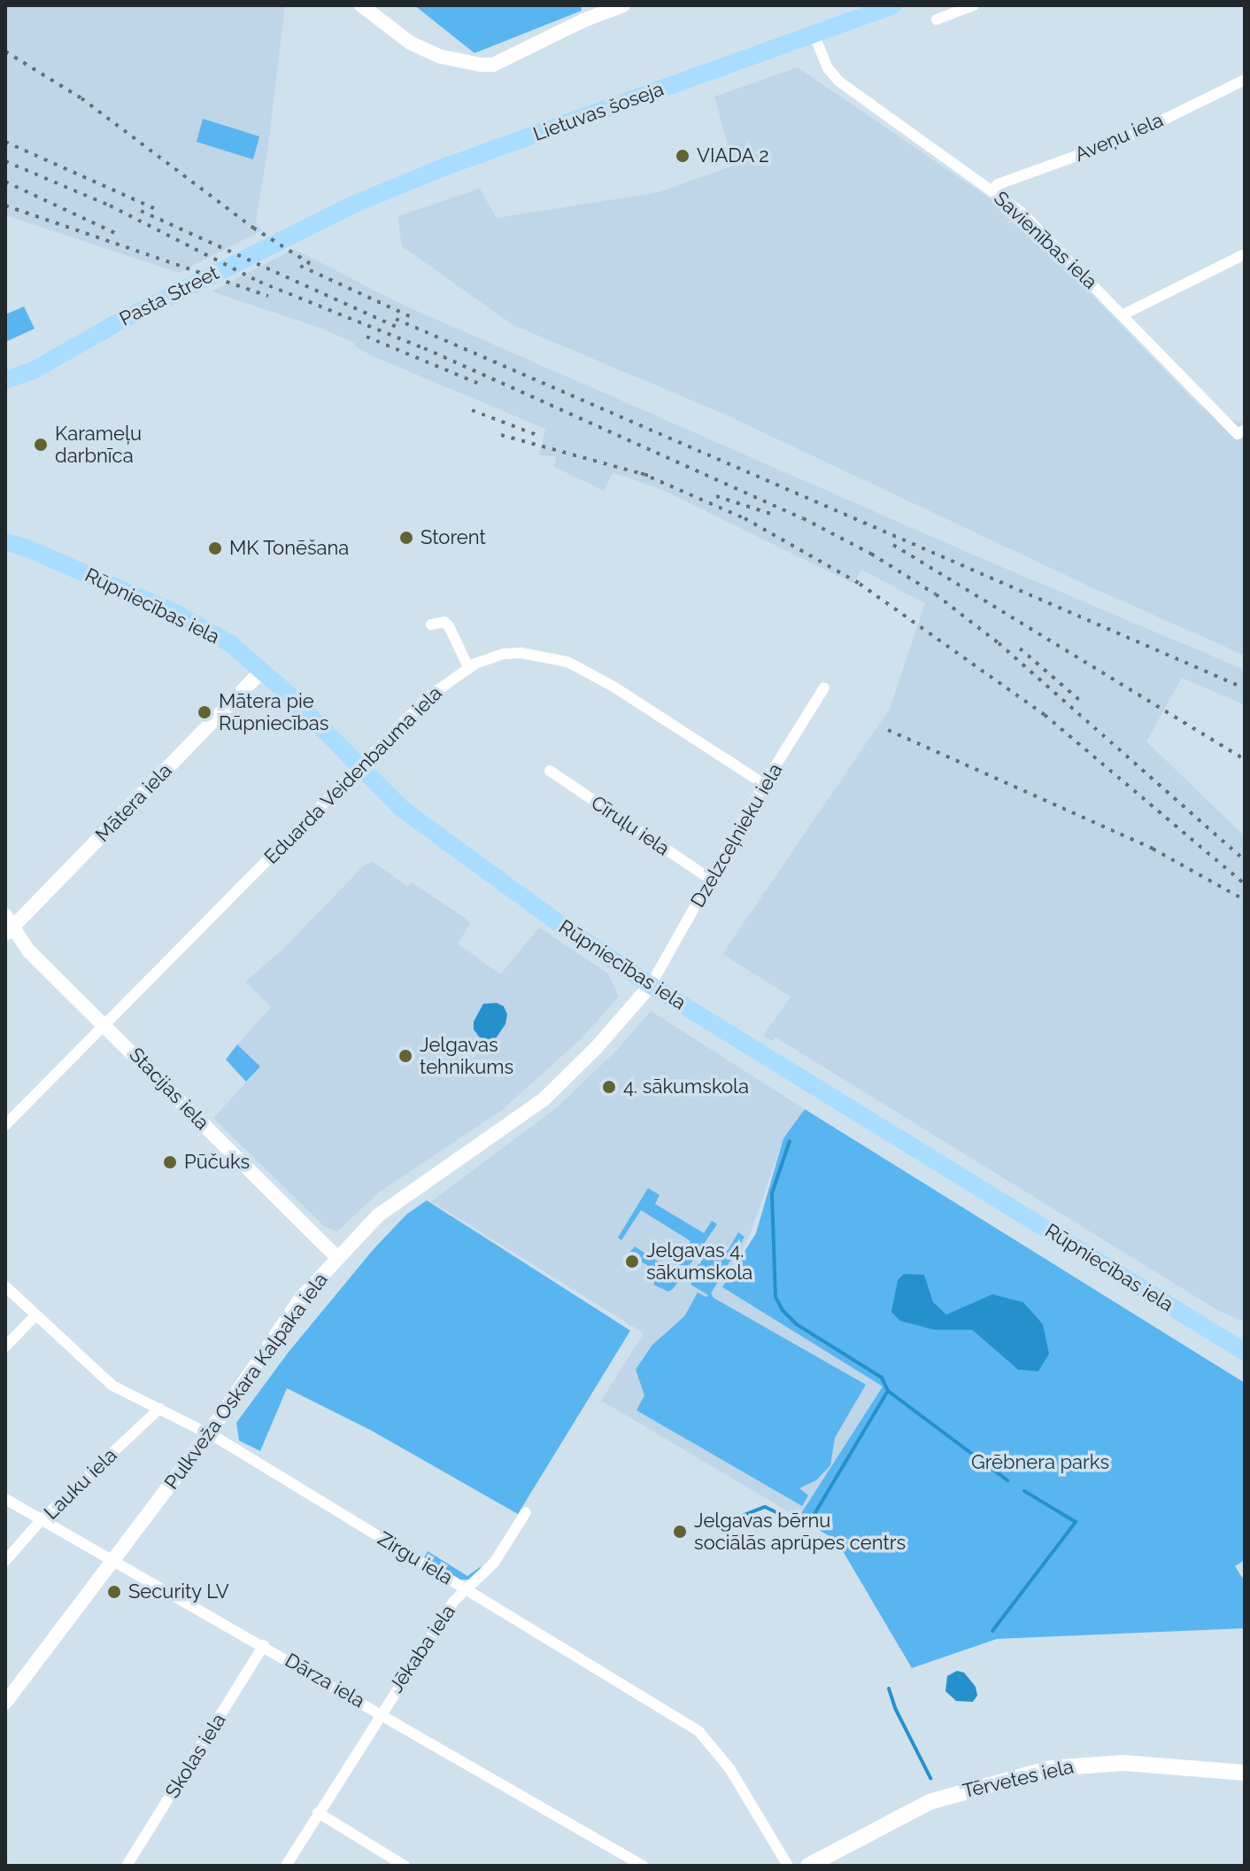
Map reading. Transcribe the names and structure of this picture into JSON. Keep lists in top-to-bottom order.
{
  "streets": {
    "main road": [
      "Lietuvas šoseja",
      "Pasta Street",
      "Rūpniecības iela",
      "Tērvetes iela"
    ],
    "street": [
      "Aveņu iela",
      "Savienības iela",
      "Eduarda Veidenbauma iela",
      "Mātera iela",
      "Cīruļu iela",
      "Dzelzceļnieku iela",
      "Stacijas iela",
      "Pulkveža Oskara Kalpaka iela",
      "Lauku iela",
      "Zirgu iela",
      "Jēkaba iela",
      "Dārza iela",
      "Skolas iela"
    ]
  },
  "crossings": [
    ["Lietuvas šoseja", "Savienības iela"],
    ["Lietuvas šoseja", "Pasta Street"],
    ["Aveņu iela", "Savienības iela"],
    ["Rūpniecības iela", "Eduarda Veidenbauma iela"],
    ["Rūpniecības iela", "Mātera iela"],
    ["Rūpniecības iela", "Dzelzceļnieku iela"],
    ["Rūpniecības iela", "Pulkveža Oskara Kalpaka iela"],
    ["Eduarda Veidenbauma iela", "Dzelzceļnieku iela"],
    ["Eduarda Veidenbauma iela", "Stacijas iela"],
    ["Mātera iela", "Stacijas iela"],
    ["Cīruļu iela", "Dzelzceļnieku iela"],
    ["Dzelzceļnieku iela", "Pulkveža Oskara Kalpaka iela"],
    ["Stacijas iela", "Pulkveža Oskara Kalpaka iela"],
    ["Pulkveža Oskara Kalpaka iela", "Zirgu iela"],
    ["Pulkveža Oskara Kalpaka iela", "Dārza iela"],
    ["Lauku iela", "Zirgu iela"],
    ["Lauku iela", "Dārza iela"],
    ["Zirgu iela", "Jēkaba iela"],
    ["Jēkaba iela", "Dārza iela"],
    ["Dārza iela", "Skolas iela"]
  ],
  "parks": ["Grēbnera parks"],
  "places": [
    "VIADA 2",
    "Karameļu darbnīca",
    "Storent",
    "MK Tonēšana",
    "Mātera pie Rūpniecības",
    "Jelgavas tehnikums",
    "4. sākumskola",
    "Pūčuks",
    "Jelgavas 4. sākumskola",
    "Jelgavas bērnu sociālās aprūpes centrs",
    "Security LV"
  ]
}
